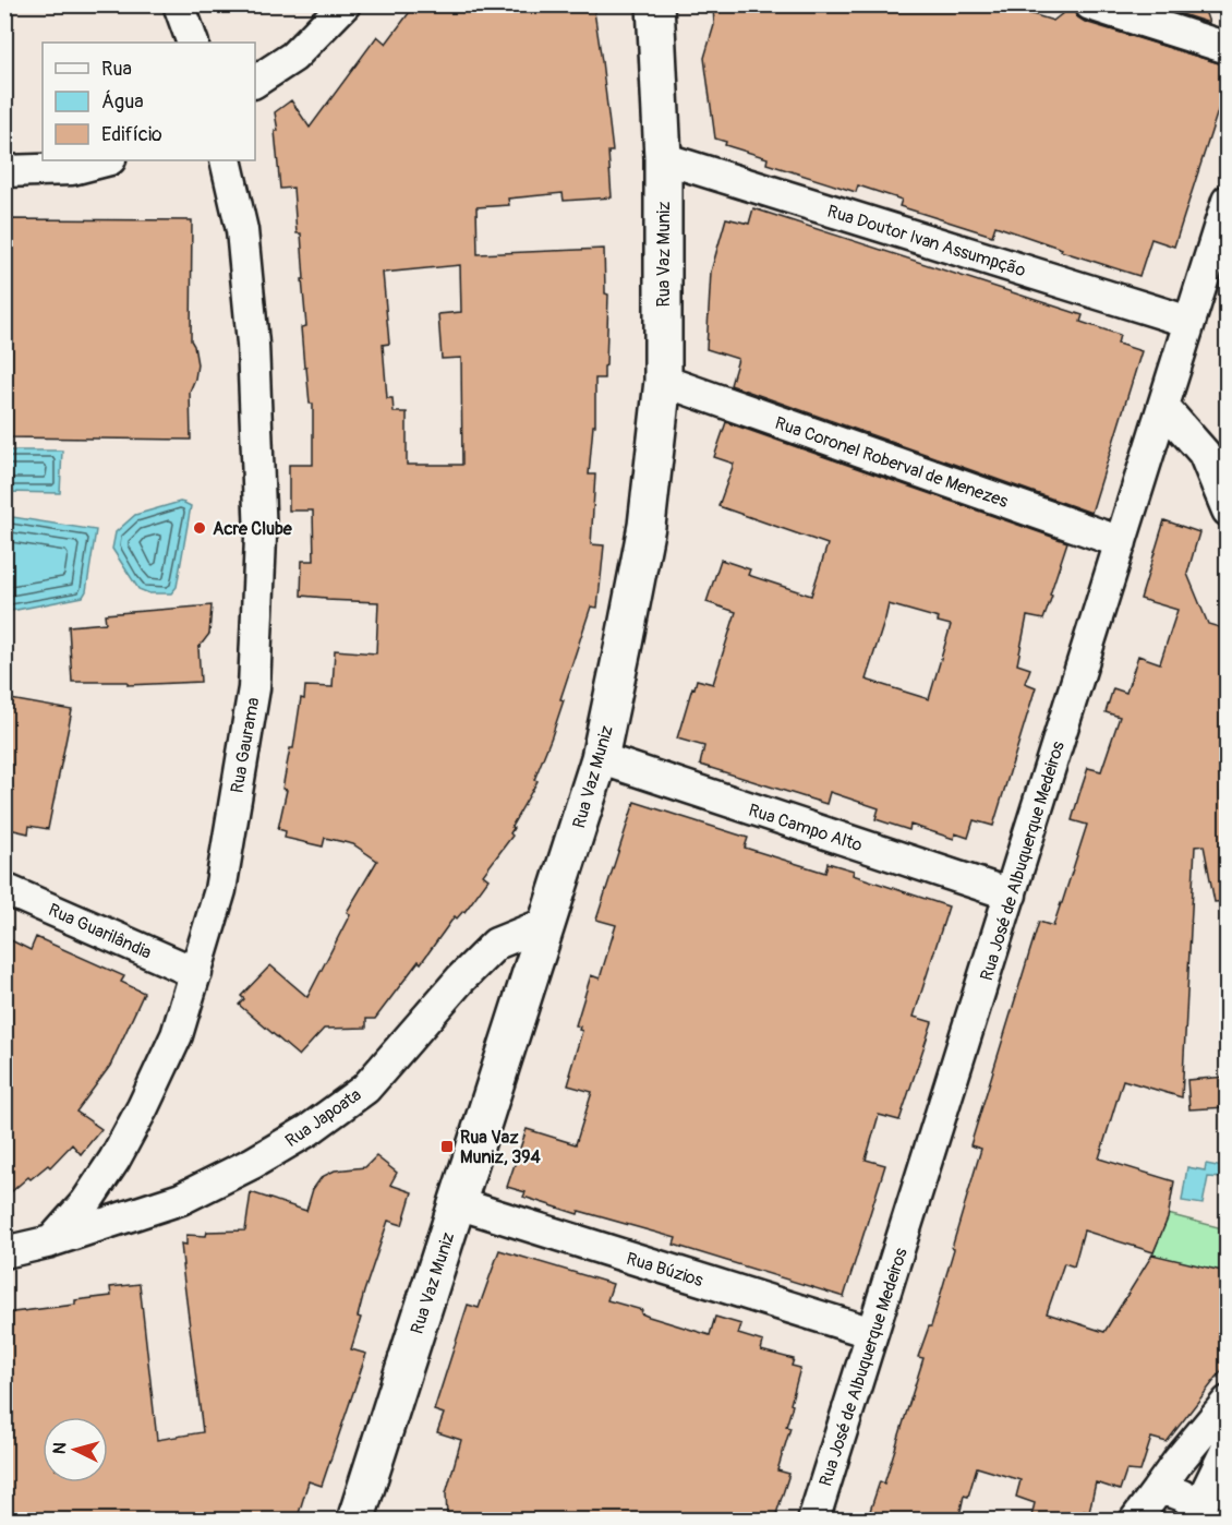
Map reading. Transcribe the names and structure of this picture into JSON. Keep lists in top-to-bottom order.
{
  "streets": {
    "street": [
      "Rua Doutor Ivan Assumpção",
      "Rua Vaz Muniz",
      "Rua Coronel Roberval de Menezes",
      "Rua Gaurama",
      "Rua Campo Alto",
      "Rua José de Albuquerque Medeiros",
      "Rua Guarilândia",
      "Rua Japoata",
      "Rua Búzios"
    ]
  },
  "crossings": [
    ["Rua Doutor Ivan Assumpção", "Rua Vaz Muniz"],
    ["Rua Doutor Ivan Assumpção", "Rua José de Albuquerque Medeiros"],
    ["Rua Vaz Muniz", "Rua Coronel Roberval de Menezes"],
    ["Rua Vaz Muniz", "Rua Campo Alto"],
    ["Rua Vaz Muniz", "Rua Japoata"],
    ["Rua Vaz Muniz", "Rua Búzios"],
    ["Rua Coronel Roberval de Menezes", "Rua José de Albuquerque Medeiros"],
    ["Rua Gaurama", "Rua Guarilândia"],
    ["Rua Gaurama", "Rua Japoata"],
    ["Rua Campo Alto", "Rua José de Albuquerque Medeiros"],
    ["Rua José de Albuquerque Medeiros", "Rua Búzios"]
  ],
  "places": {
    "other": ["Acre Clube"],
    "transit": ["Rua Vaz Muniz, 394"]
  },
  "legend": ["Rua", "Água", "Edifício"],
  "north": "left"
}
